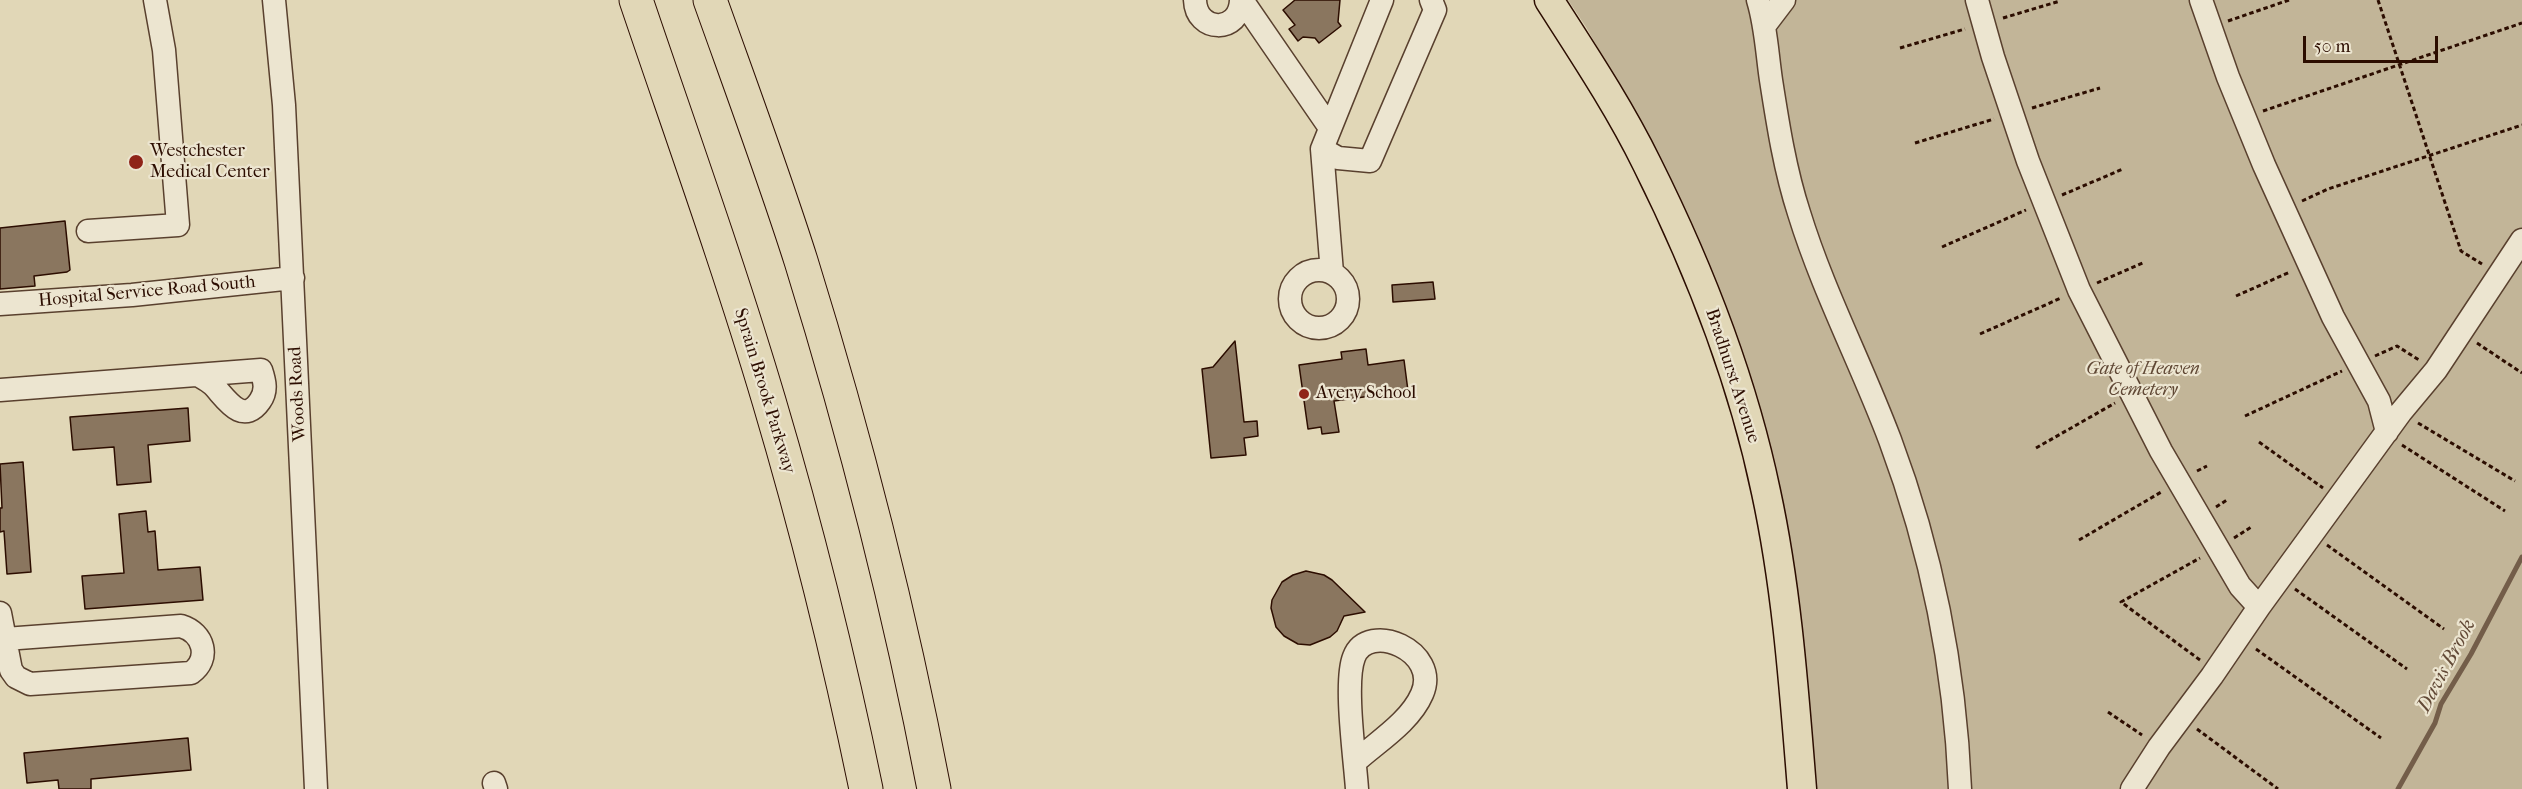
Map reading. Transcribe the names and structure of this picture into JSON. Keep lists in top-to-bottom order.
{
  "streets": {
    "highway": ["Sprain Brook Parkway"],
    "main road": ["Bradhurst Avenue"],
    "street": ["Hospital Service Road South", "Woods Road"]
  },
  "crossings": [
    ["Hospital Service Road South", "Woods Road"]
  ],
  "water": ["Davis Brook"],
  "parks": ["Gate of Heaven Cemetery"],
  "places": ["Westchester Medical Center", "Avery School"],
  "scale_bar": "50 m"
}
